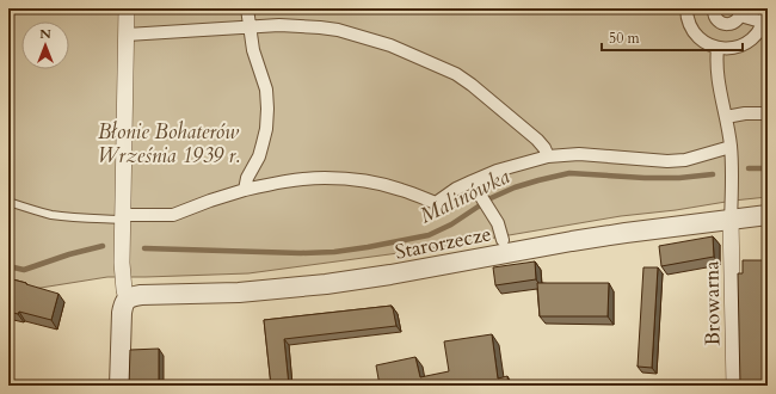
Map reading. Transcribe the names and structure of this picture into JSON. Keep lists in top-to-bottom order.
{
  "streets": {
    "street": ["Starorzecze", "Browarna"]
  },
  "crossings": [
    ["Starorzecze", "Browarna"]
  ],
  "water": ["Malinówka"],
  "parks": ["Błonie Bohaterów Września 1939 r."],
  "scale_bar": "50 m",
  "north": "top"
}
